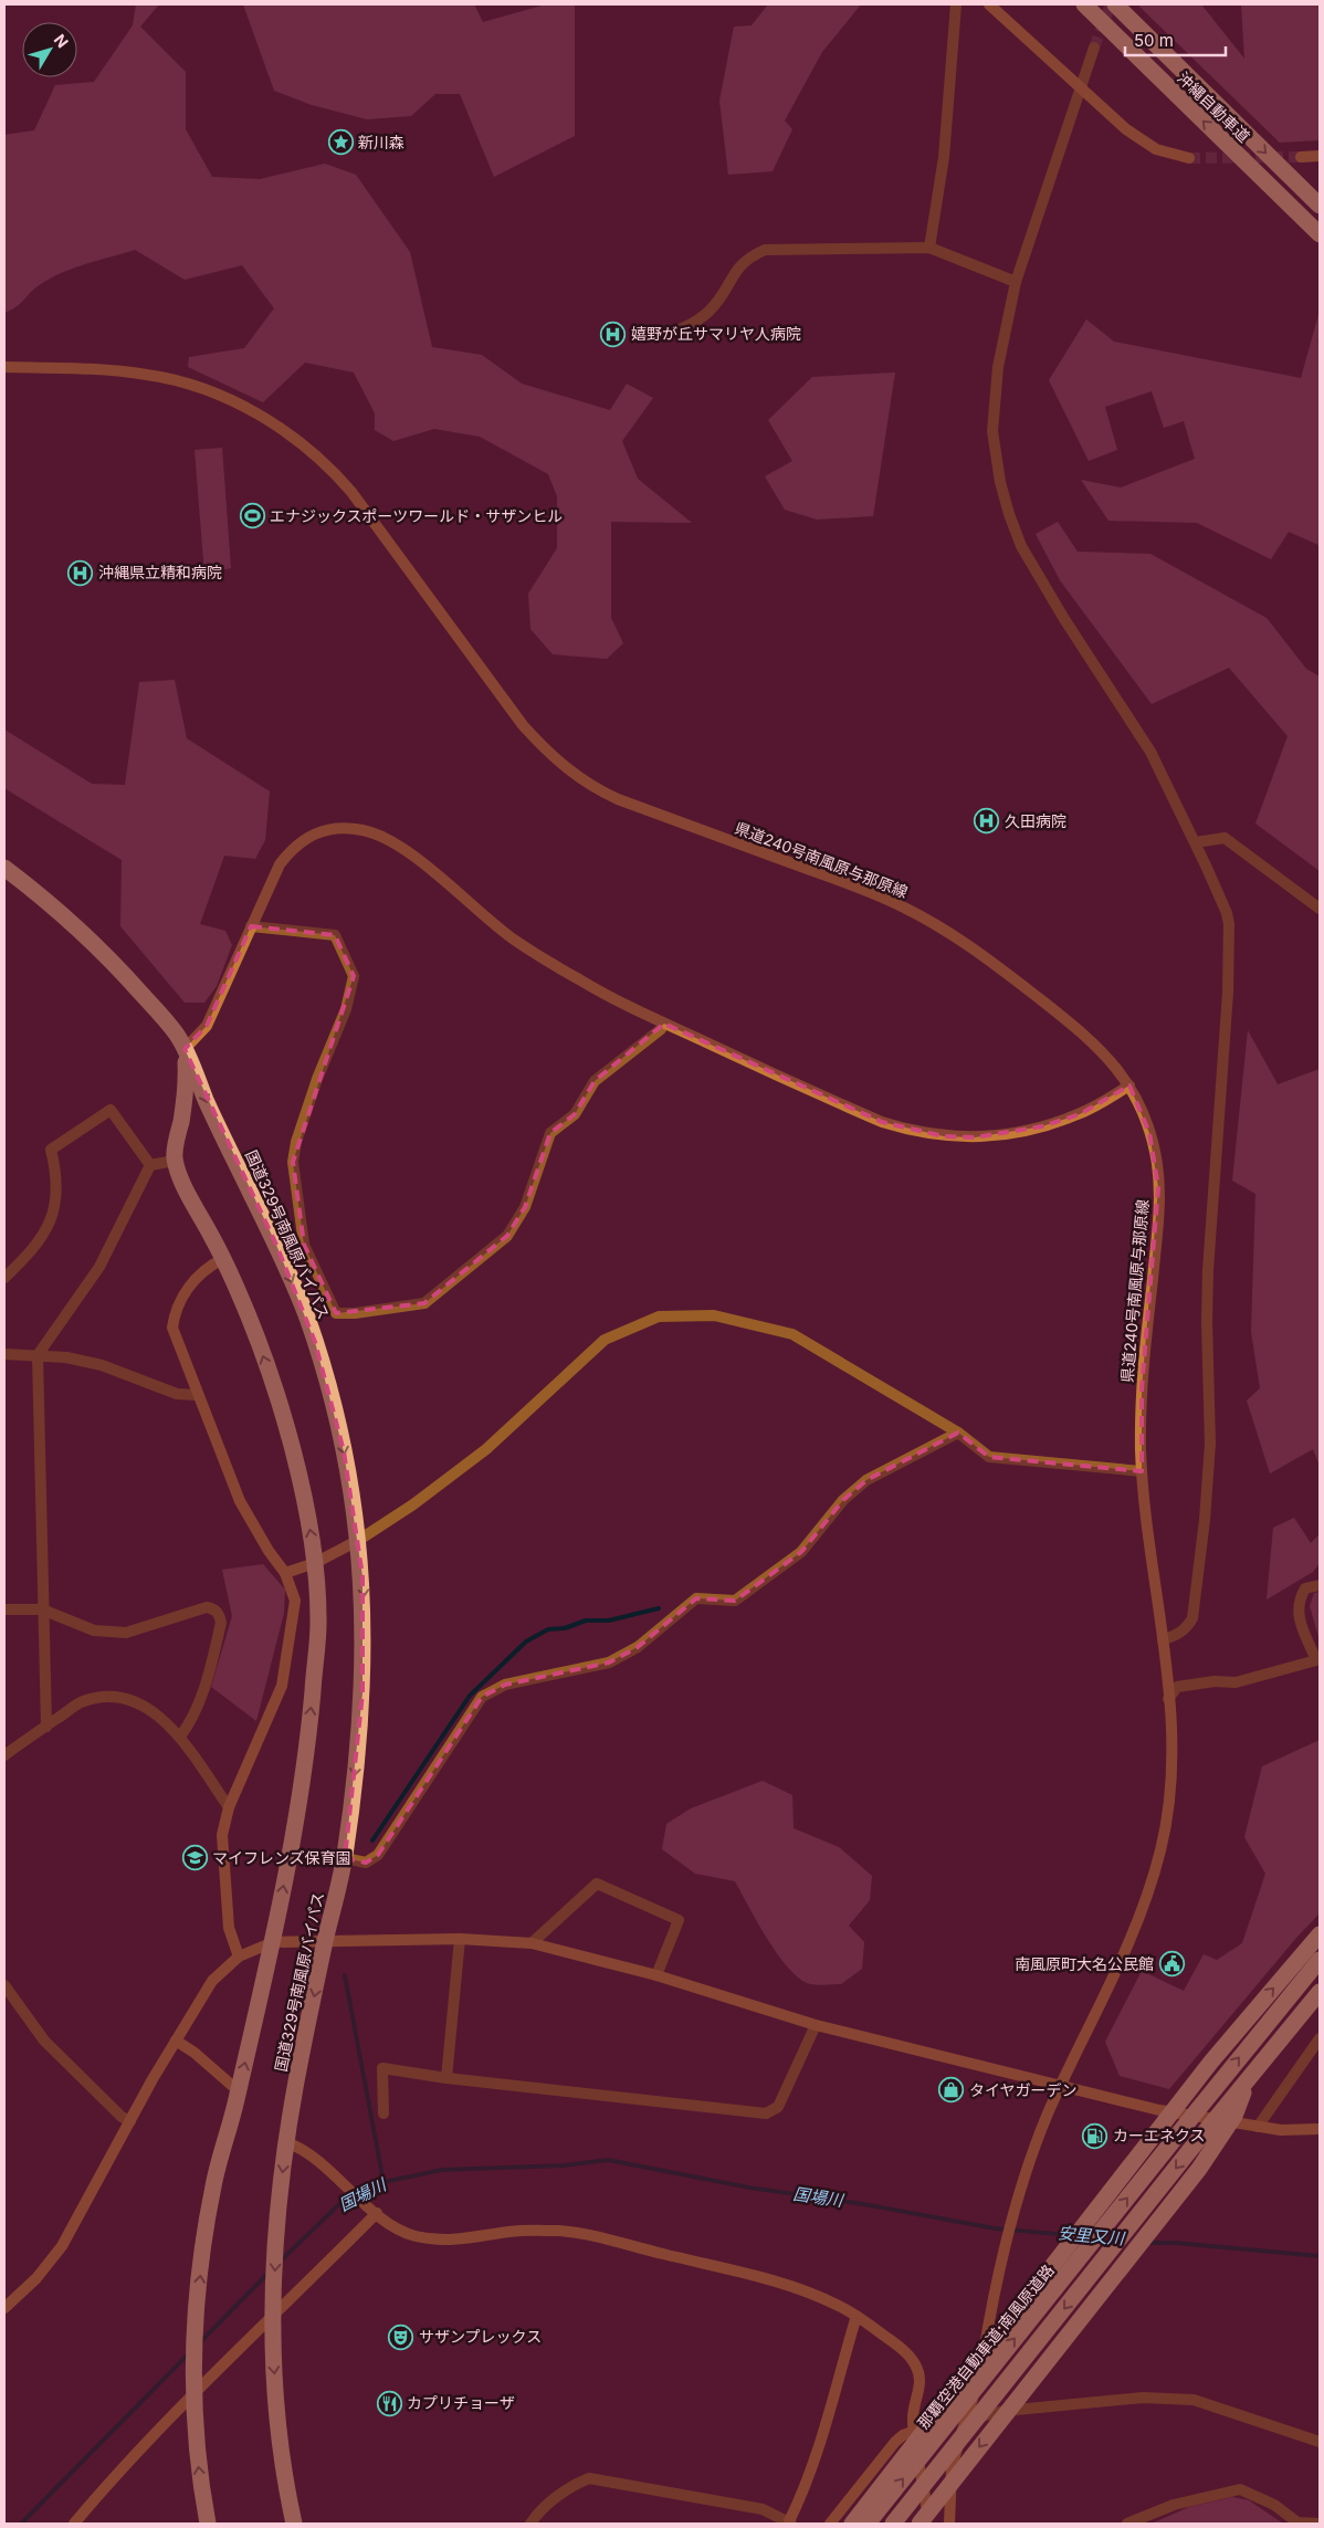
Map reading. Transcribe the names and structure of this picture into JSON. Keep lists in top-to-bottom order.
{
  "streets": {
    "highway": ["沖縄自動車道", "国道329号南風原バイパス", "那覇空港自動車道;南風原道路"],
    "street": ["県道240号南風原与那原線"]
  },
  "water": ["国場川", "安里又川"],
  "places": {
    "place": ["新川森"],
    "hospital": ["嬉野が丘サマリヤ人病院", "沖縄県立精和病院", "久田病院"],
    "sports": ["エナジックスポーツワールド・サザンヒル"],
    "school or university": ["マイフレンズ保育園"],
    "public building": ["南風原町大名公民館"],
    "shop": ["タイヤガーデン"],
    "fuel station": ["カーエネクス"],
    "theatre": ["サザンプレックス"],
    "restaurant": ["カプリチョーザ"]
  },
  "scale_bar": "50 m",
  "north": "top right"
}
